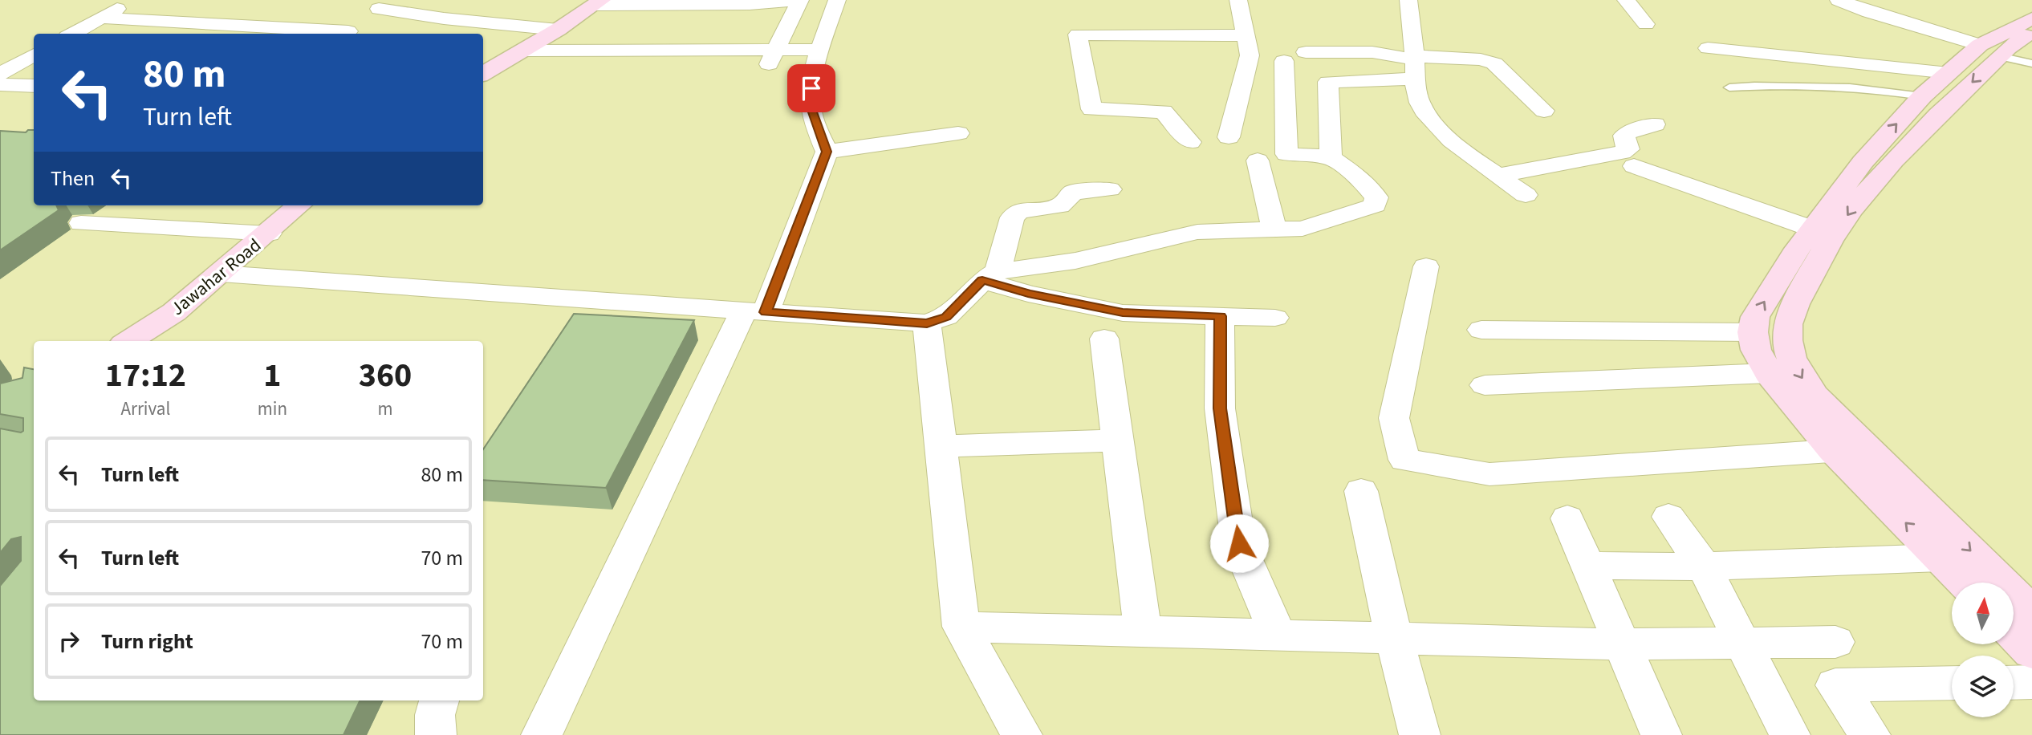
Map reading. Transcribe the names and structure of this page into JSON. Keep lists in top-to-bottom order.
{
  "streets": {
    "main road": ["Jawahar Road"]
  },
  "north": "top",
  "page": {
    "turn": ["80 m", "Turn left"],
    "then": "Then",
    "eta": [
      "17:12",
      "Arrival",
      "1",
      "min",
      "360",
      "m"
    ],
    "list": [
      {
        "name": "Turn left",
        "value": "80 m"
      },
      {
        "name": "Turn left",
        "value": "70 m"
      },
      {
        "name": "Turn right",
        "value": "70 m"
      }
    ]
  }
}
